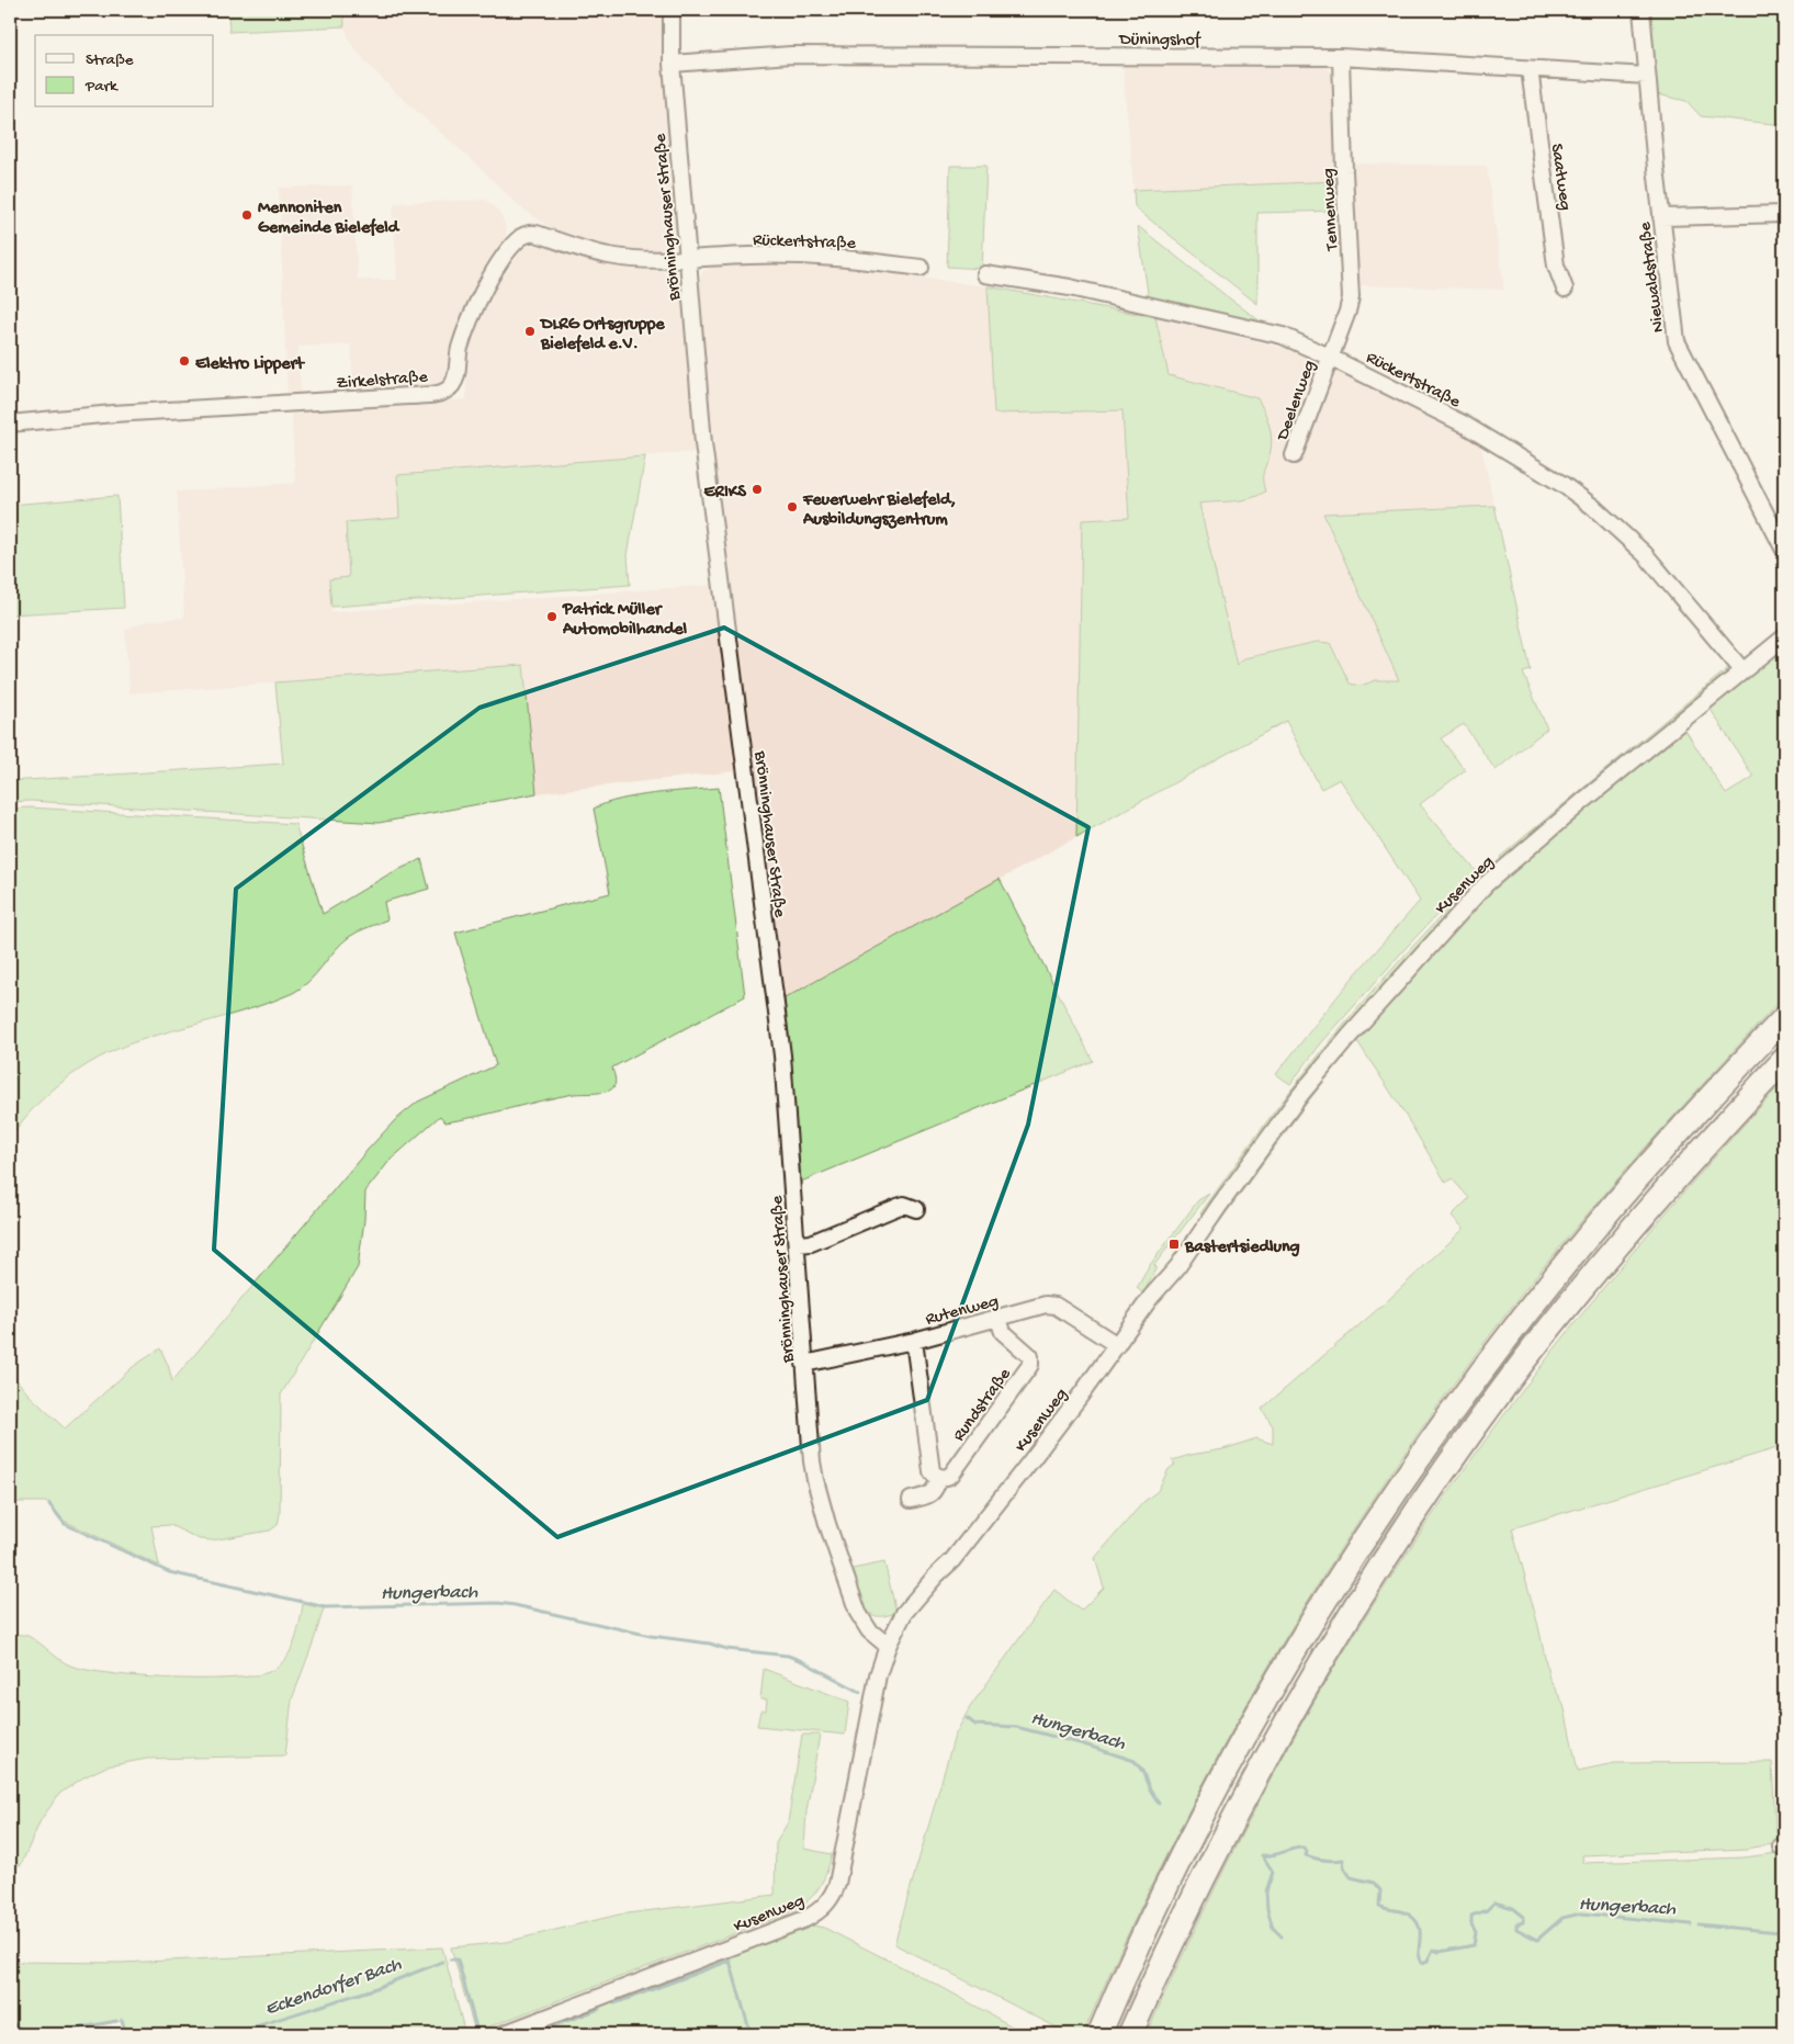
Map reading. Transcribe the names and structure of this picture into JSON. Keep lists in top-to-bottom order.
{
  "streets": {
    "street": [
      "Düningshof",
      "Saatweg",
      "Tennenweg",
      "Brönninghauser Straße",
      "Rückertstraße",
      "Niewaldstraße",
      "Zirkelstraße",
      "Deelenweg",
      "Kusenweg",
      "Rutenweg",
      "Rundstraße"
    ]
  },
  "crossings": [
    ["Düningshof", "Saatweg"],
    ["Düningshof", "Tennenweg"],
    ["Düningshof", "Brönninghauser Straße"],
    ["Düningshof", "Niewaldstraße"],
    ["Tennenweg", "Rückertstraße"],
    ["Tennenweg", "Deelenweg"],
    ["Brönninghauser Straße", "Rückertstraße"],
    ["Brönninghauser Straße", "Zirkelstraße"],
    ["Brönninghauser Straße", "Kusenweg"],
    ["Brönninghauser Straße", "Rutenweg"],
    ["Rückertstraße", "Zirkelstraße"],
    ["Rückertstraße", "Deelenweg"],
    ["Rückertstraße", "Kusenweg"],
    ["Kusenweg", "Rutenweg"],
    ["Rutenweg", "Rundstraße"]
  ],
  "water": ["Hungerbach", "Eckendorfer Bach"],
  "places": {
    "other": [
      "Mennoniten Gemeinde Bielefeld",
      "DLRG Ortsgruppe Bielefeld e.V.",
      "Elektro Lippert",
      "ERIKS",
      "Feuerwehr Bielefeld, Ausbildungszentrum",
      "Patrick Müller Automobilhandel"
    ],
    "transit": ["Bastertsiedlung"]
  },
  "legend": ["Straße", "Park"]
}
